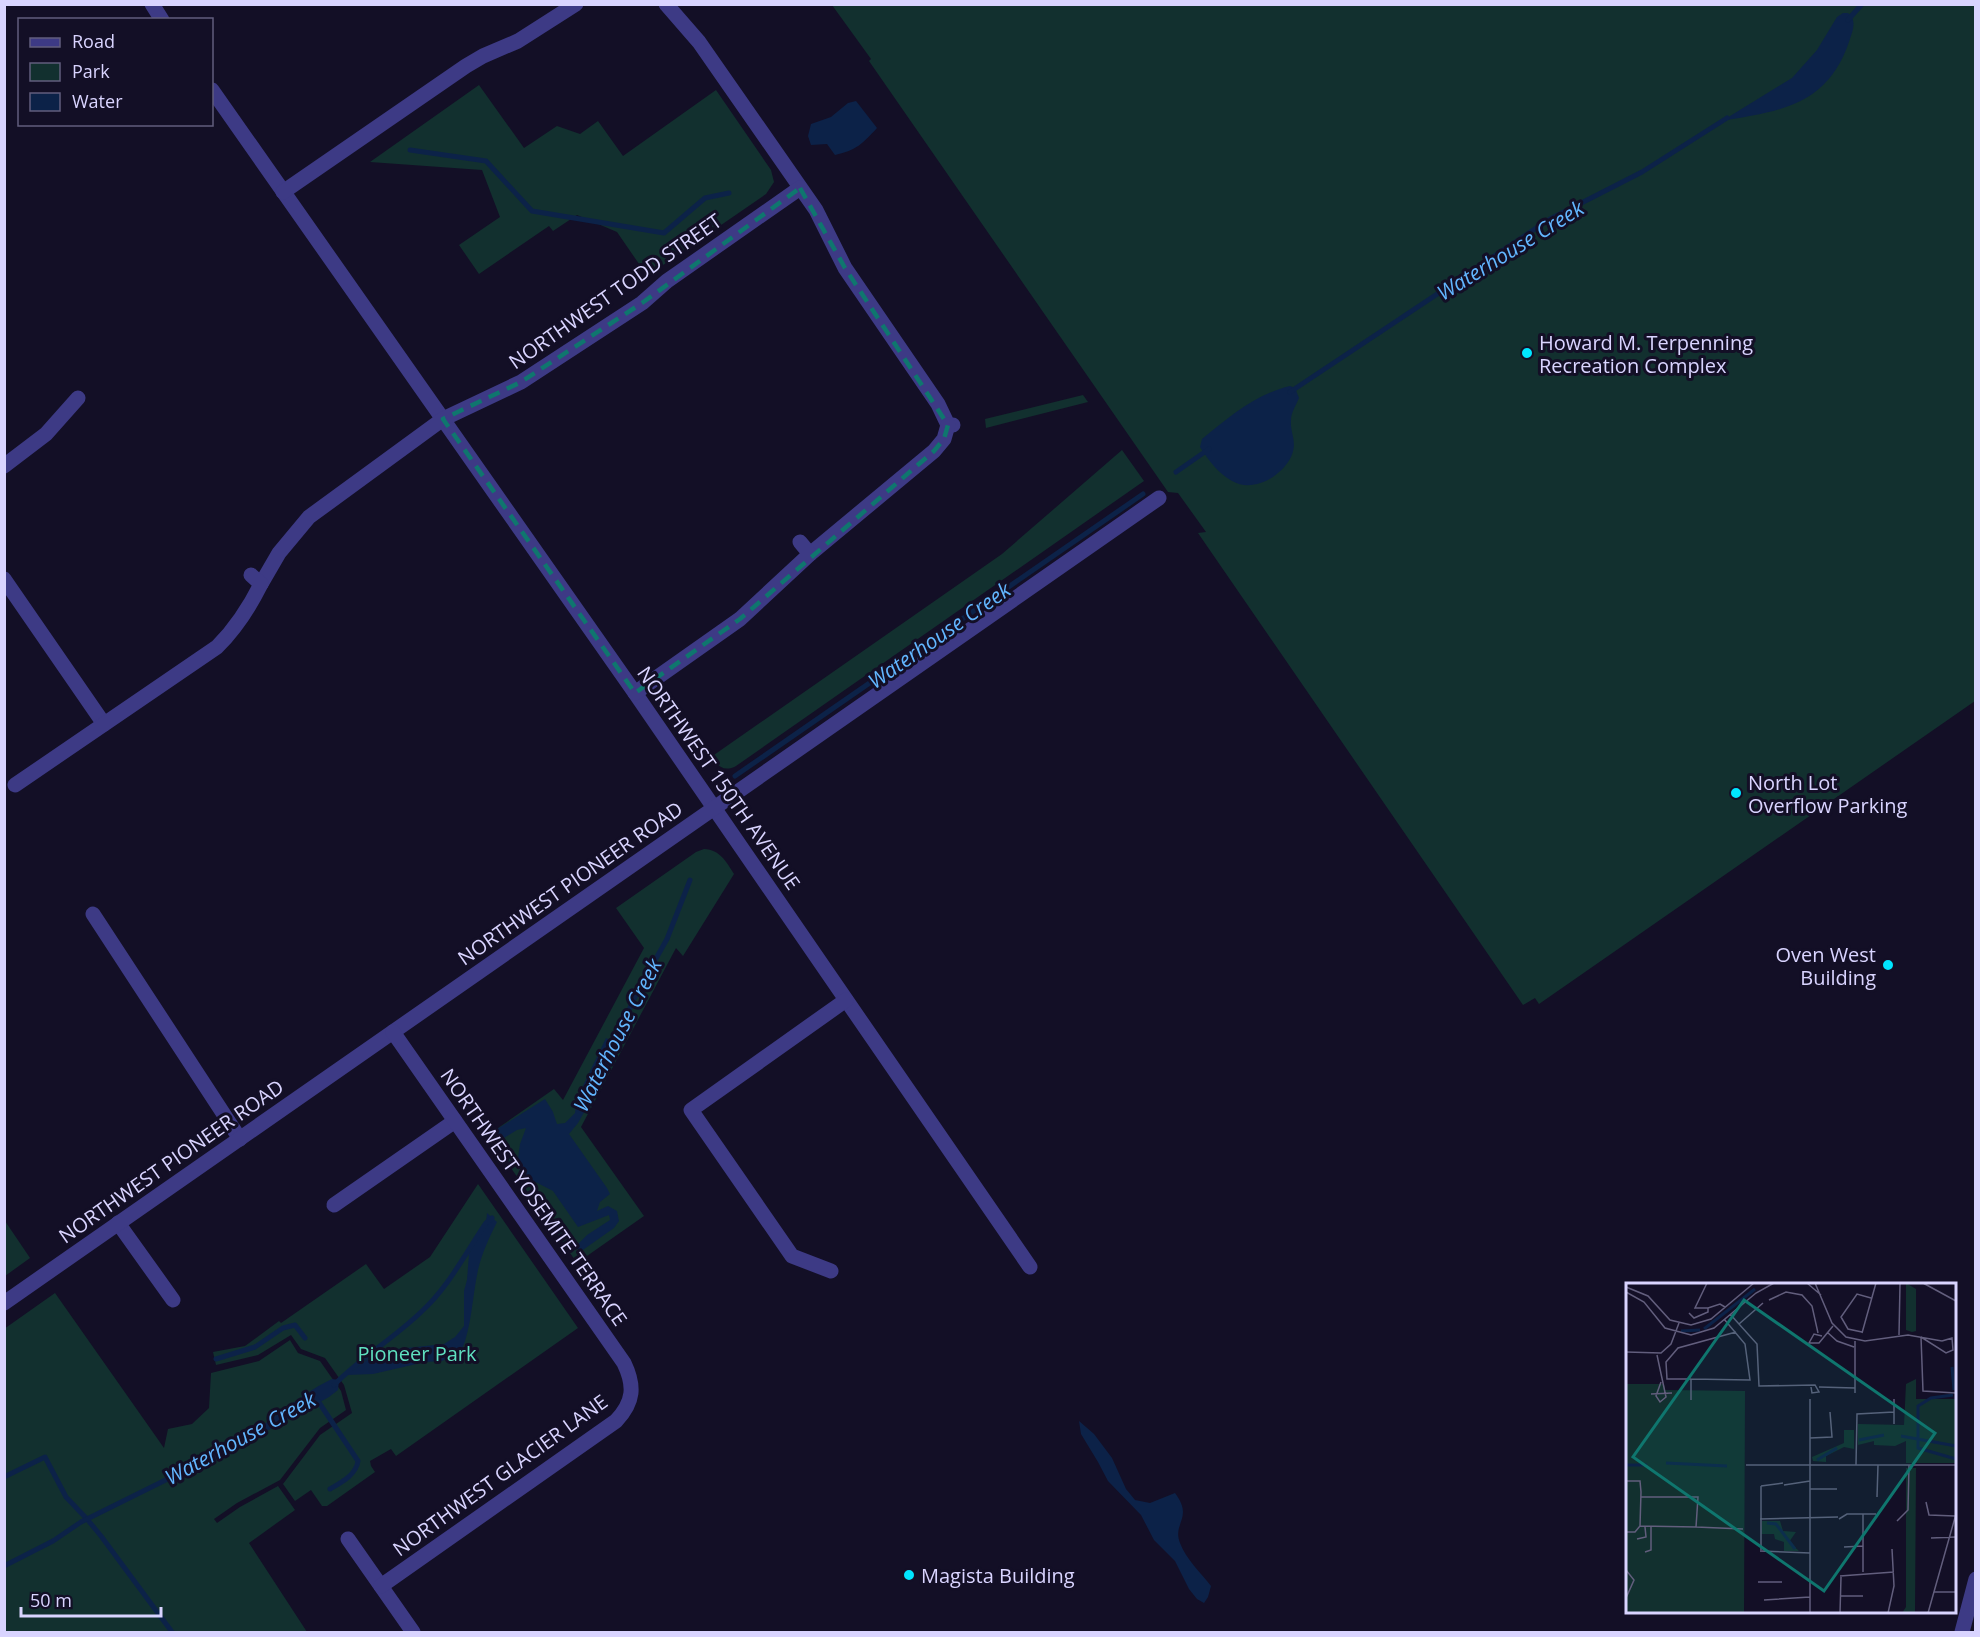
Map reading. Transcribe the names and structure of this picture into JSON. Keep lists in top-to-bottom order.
{
  "streets": {
    "street": [
      "NORTHWEST TODD STREET",
      "NORTHWEST 150TH AVENUE",
      "NORTHWEST PIONEER ROAD",
      "NORTHWEST YOSEMITE TERRACE",
      "NORTHWEST GLACIER LANE"
    ]
  },
  "crossings": [
    ["NORTHWEST TODD STREET", "NORTHWEST 150TH AVENUE"],
    ["NORTHWEST 150TH AVENUE", "NORTHWEST PIONEER ROAD"],
    ["NORTHWEST PIONEER ROAD", "NORTHWEST YOSEMITE TERRACE"],
    ["NORTHWEST YOSEMITE TERRACE", "NORTHWEST GLACIER LANE"]
  ],
  "water": ["Waterhouse Creek"],
  "parks": ["Pioneer Park"],
  "places": [
    "Howard M. Terpenning Recreation Complex",
    "North Lot Overflow Parking",
    "Oven West Building",
    "Magista Building"
  ],
  "legend": ["Road", "Park", "Water"],
  "scale_bar": "50 m"
}
